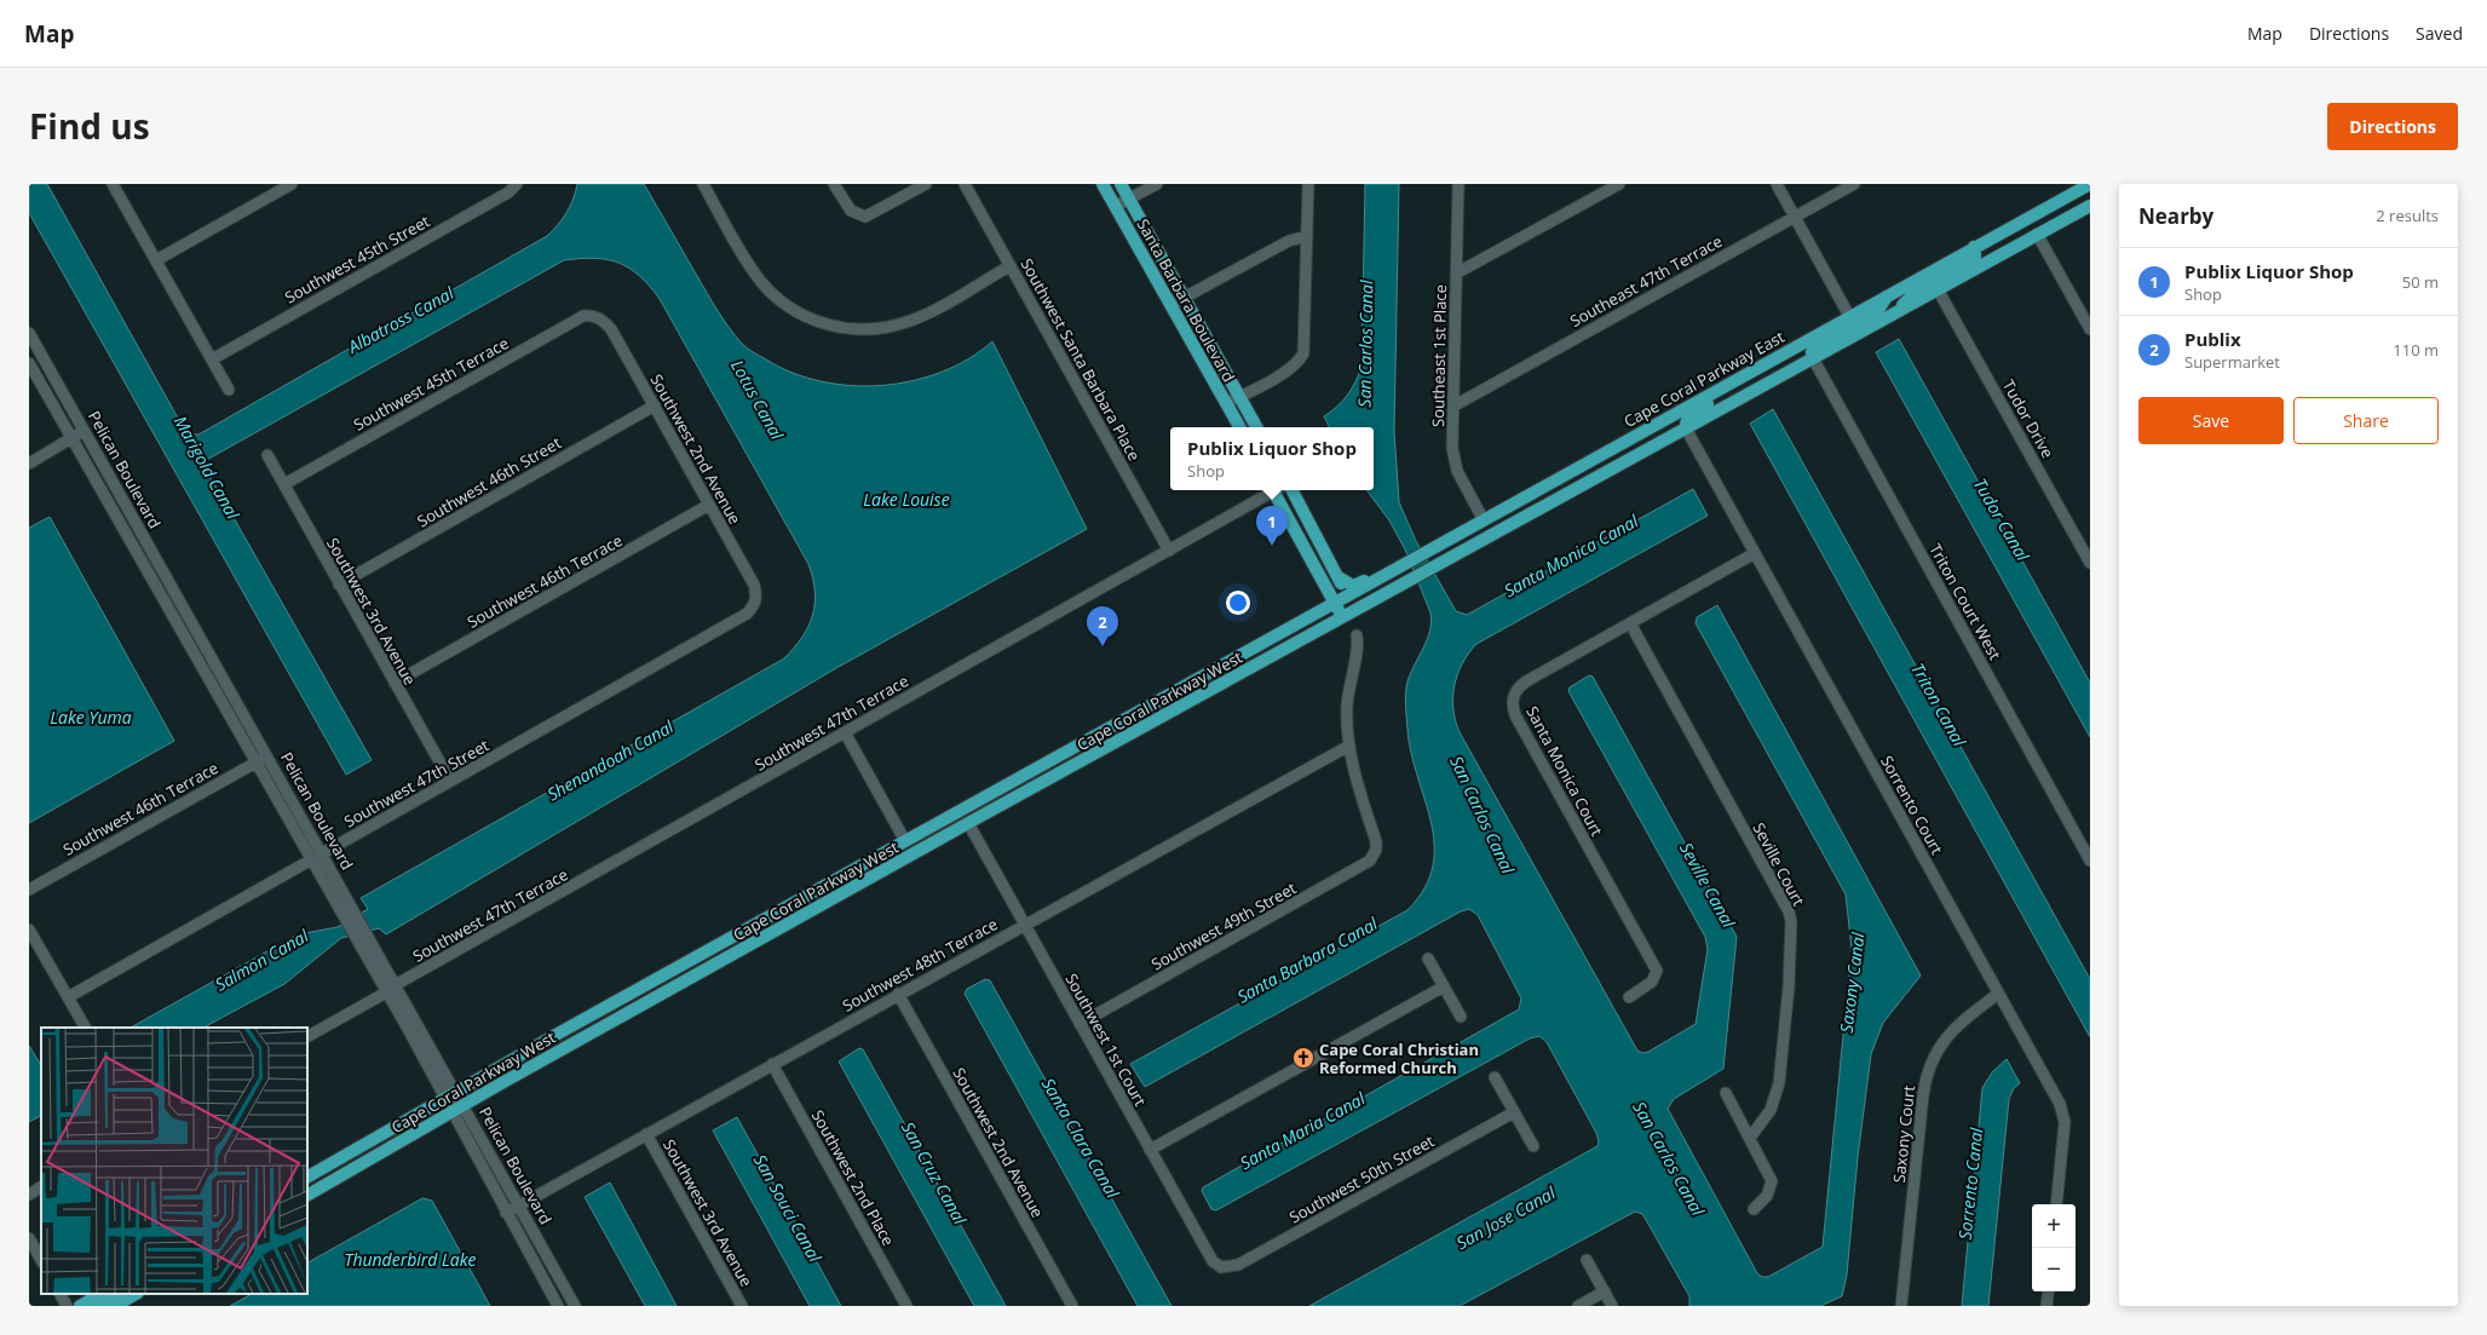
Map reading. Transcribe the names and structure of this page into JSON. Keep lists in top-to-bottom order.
{
  "streets": {
    "main road": ["Santa Barbara Boulevard", "Cape Coral Parkway East", "Cape Coral Parkway West"],
    "street": [
      "Southwest 45th Street",
      "Southeast 47th Terrace",
      "Southeast 1st Place",
      "Southwest Santa Barbara Place",
      "Southwest 45th Terrace",
      "Tudor Drive",
      "Southwest 2nd Avenue",
      "Pelican Boulevard",
      "Southwest 46th Street",
      "Southwest 46th Terrace",
      "Triton Court West",
      "Southwest 3rd Avenue",
      "Southwest 47th Terrace",
      "Santa Monica Court",
      "Southwest 47th Street",
      "Sorrento Court",
      "Seville Court",
      "Southwest 49th Street",
      "Southwest 48th Terrace",
      "Southwest 1st Court",
      "Saxony Court",
      "Southwest 2nd Place",
      "Southwest 50th Street"
    ]
  },
  "crossings": [
    ["Southeast 47th Terrace", "Southeast 1st Place"],
    ["Southeast 1st Place", "Cape Coral Parkway East"],
    ["Southwest Santa Barbara Place", "Southwest 47th Terrace"],
    ["Southwest 45th Terrace", "Southwest 2nd Avenue"],
    ["Southwest 45th Terrace", "Southwest 3rd Avenue"],
    ["Southwest 2nd Avenue", "Southwest 46th Street"],
    ["Southwest 2nd Avenue", "Southwest 46th Terrace"],
    ["Southwest 2nd Avenue", "Southwest 47th Street"],
    ["Southwest 2nd Avenue", "Southwest 48th Terrace"],
    ["Pelican Boulevard", "Southwest 46th Terrace"],
    ["Pelican Boulevard", "Cape Coral Parkway West"],
    ["Pelican Boulevard", "Southwest 47th Terrace"],
    ["Pelican Boulevard", "Southwest 47th Street"],
    ["Pelican Boulevard", "Southwest 48th Terrace"],
    ["Southwest 46th Street", "Southwest 3rd Avenue"],
    ["Southwest 46th Terrace", "Southwest 3rd Avenue"],
    ["Southwest 3rd Avenue", "Southwest 47th Street"],
    ["Southwest 3rd Avenue", "Southwest 48th Terrace"],
    ["Cape Coral Parkway West", "Southwest 1st Court"],
    ["Santa Monica Court", "Sorrento Court"],
    ["Santa Monica Court", "Seville Court"],
    ["Sorrento Court", "Saxony Court"],
    ["Southwest 49th Street", "Southwest 48th Terrace"],
    ["Southwest 49th Street", "Southwest 1st Court"],
    ["Southwest 48th Terrace", "Southwest 1st Court"],
    ["Southwest 48th Terrace", "Southwest 2nd Place"],
    ["Southwest 1st Court", "Southwest 50th Street"]
  ],
  "water": [
    "Albatross Canal",
    "San Carlos Canal",
    "Lotus Canal",
    "Marigold Canal",
    "Lake Louise",
    "Tudor Canal",
    "Santa Monica Canal",
    "Triton Canal",
    "Lake Yuma",
    "Shenandoah Canal",
    "Seville Canal",
    "Salmon Canal",
    "Santa Barbara Canal",
    "Saxony Canal",
    "Santa Maria Canal",
    "Santa Clara Canal",
    "San Cruz Canal",
    "Sorrento Canal",
    "San Souci Canal",
    "San Jose Canal",
    "Thunderbird Lake"
  ],
  "places": {
    "church": ["Cape Coral Christian Reformed Church"]
  },
  "page": {
    "header": "Map",
    "nav": ["Map", "Directions", "Saved"],
    "title": "Find us",
    "buttons": [
      "Directions",
      ["Save", "Share"]
    ],
    "heading": ["Nearby", "2 results"],
    "list": [
      {
        "mark": "1",
        "name": "Publix Liquor Shop",
        "note": "Shop",
        "value": "50 m"
      },
      {
        "mark": "2",
        "name": "Publix",
        "note": "Supermarket",
        "value": "110 m"
      }
    ],
    "popup": ["Publix Liquor Shop", "Shop"],
    "pins": ["1", "2"],
    "map_buttons": ["+", "−"]
  }
}
